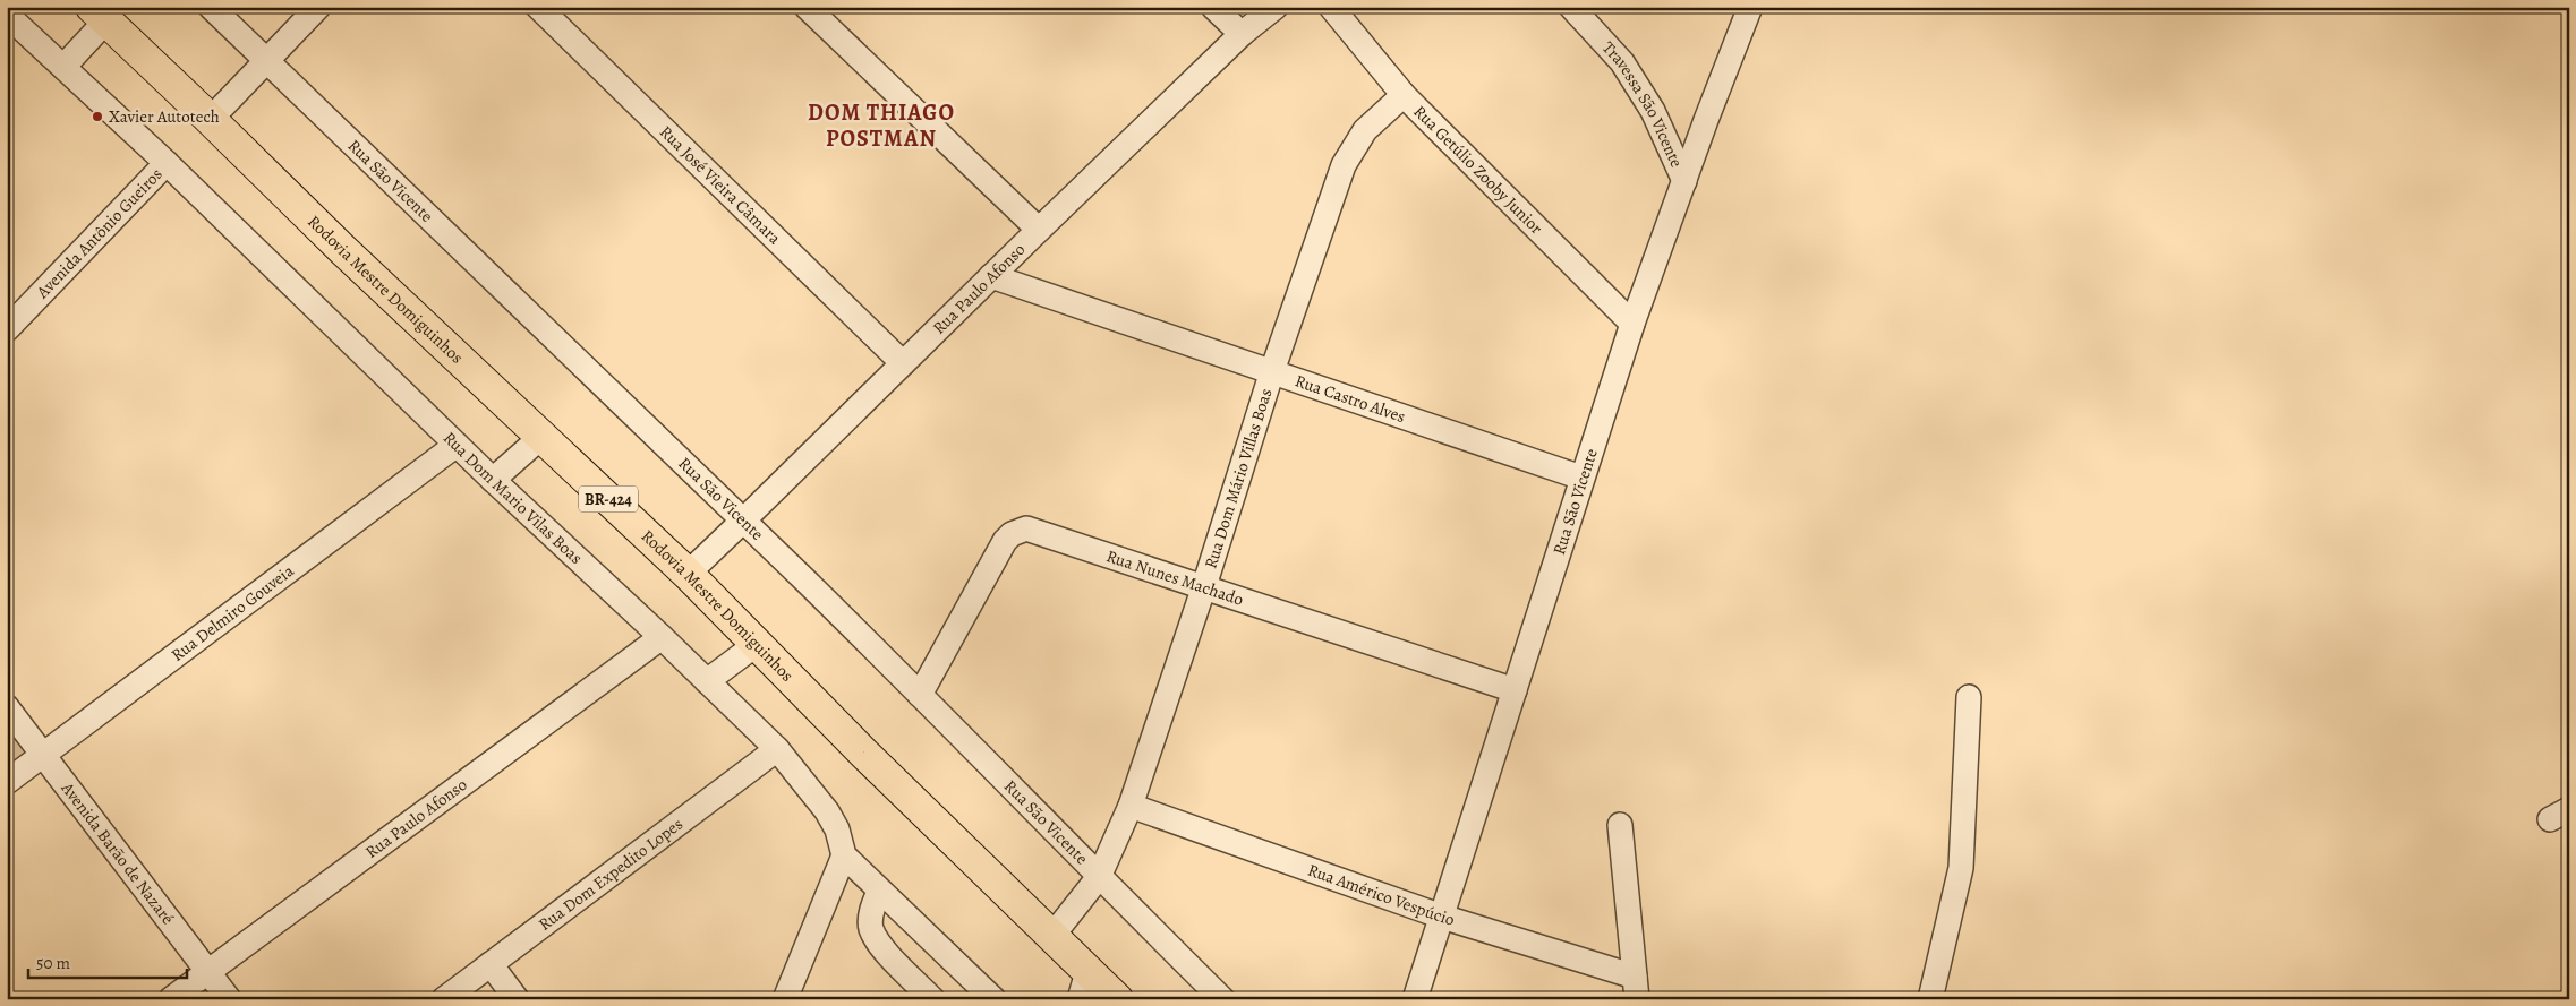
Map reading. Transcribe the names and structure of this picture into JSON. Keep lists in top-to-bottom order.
{
  "streets": {
    "main road": ["Rodovia Mestre Domiguinhos", "BR-424"],
    "street": [
      "Travessa São Vicente",
      "Rua Getúlio Zooby Junior",
      "Rua São Vicente",
      "Rua José Vieira Câmara",
      "Avenida Antônio Gueiros",
      "Rua Paulo Afonso",
      "Rua Castro Alves",
      "Rua Dom Mário Villas Boas",
      "Rua Dom Mario Vilas Boas",
      "Rua Nunes Machado",
      "Rua Delmiro Gouveia",
      "Avenida Barão de Nazaré",
      "Rua Dom Expedito Lopes",
      "Rua Américo Vespúcio"
    ]
  },
  "crossings": [
    ["Travessa São Vicente", "Rua São Vicente"],
    ["Rua Getúlio Zooby Junior", "Rua São Vicente"],
    ["Rua Getúlio Zooby Junior", "Rua Dom Mário Villas Boas"],
    ["Rua São Vicente", "Rua Paulo Afonso"],
    ["Rua São Vicente", "Rua Castro Alves"],
    ["Rua São Vicente", "Rua Dom Mário Villas Boas"],
    ["Rua São Vicente", "Rua Nunes Machado"],
    ["Rua São Vicente", "Rua Américo Vespúcio"],
    ["Rua José Vieira Câmara", "Rua Paulo Afonso"],
    ["Avenida Antônio Gueiros", "Rua Dom Mario Vilas Boas"],
    ["Rua Paulo Afonso", "Rodovia Mestre Domiguinhos"],
    ["Rua Paulo Afonso", "Rua Castro Alves"],
    ["Rua Paulo Afonso", "Rua Dom Mario Vilas Boas"],
    ["Rua Paulo Afonso", "Avenida Barão de Nazaré"],
    ["Rodovia Mestre Domiguinhos", "Rua Dom Mário Villas Boas"],
    ["Rua Castro Alves", "Rua Dom Mário Villas Boas"],
    ["Rua Dom Mário Villas Boas", "Rua Nunes Machado"],
    ["Rua Dom Mário Villas Boas", "Rua Américo Vespúcio"],
    ["Rua Dom Mario Vilas Boas", "Rua Delmiro Gouveia"],
    ["Rua Dom Mario Vilas Boas", "Rua Dom Expedito Lopes"],
    ["Rua Delmiro Gouveia", "Avenida Barão de Nazaré"]
  ],
  "districts": ["DOM THIAGO POSTMAN"],
  "places": ["Xavier Autotech"],
  "scale_bar": "50 m"
}
